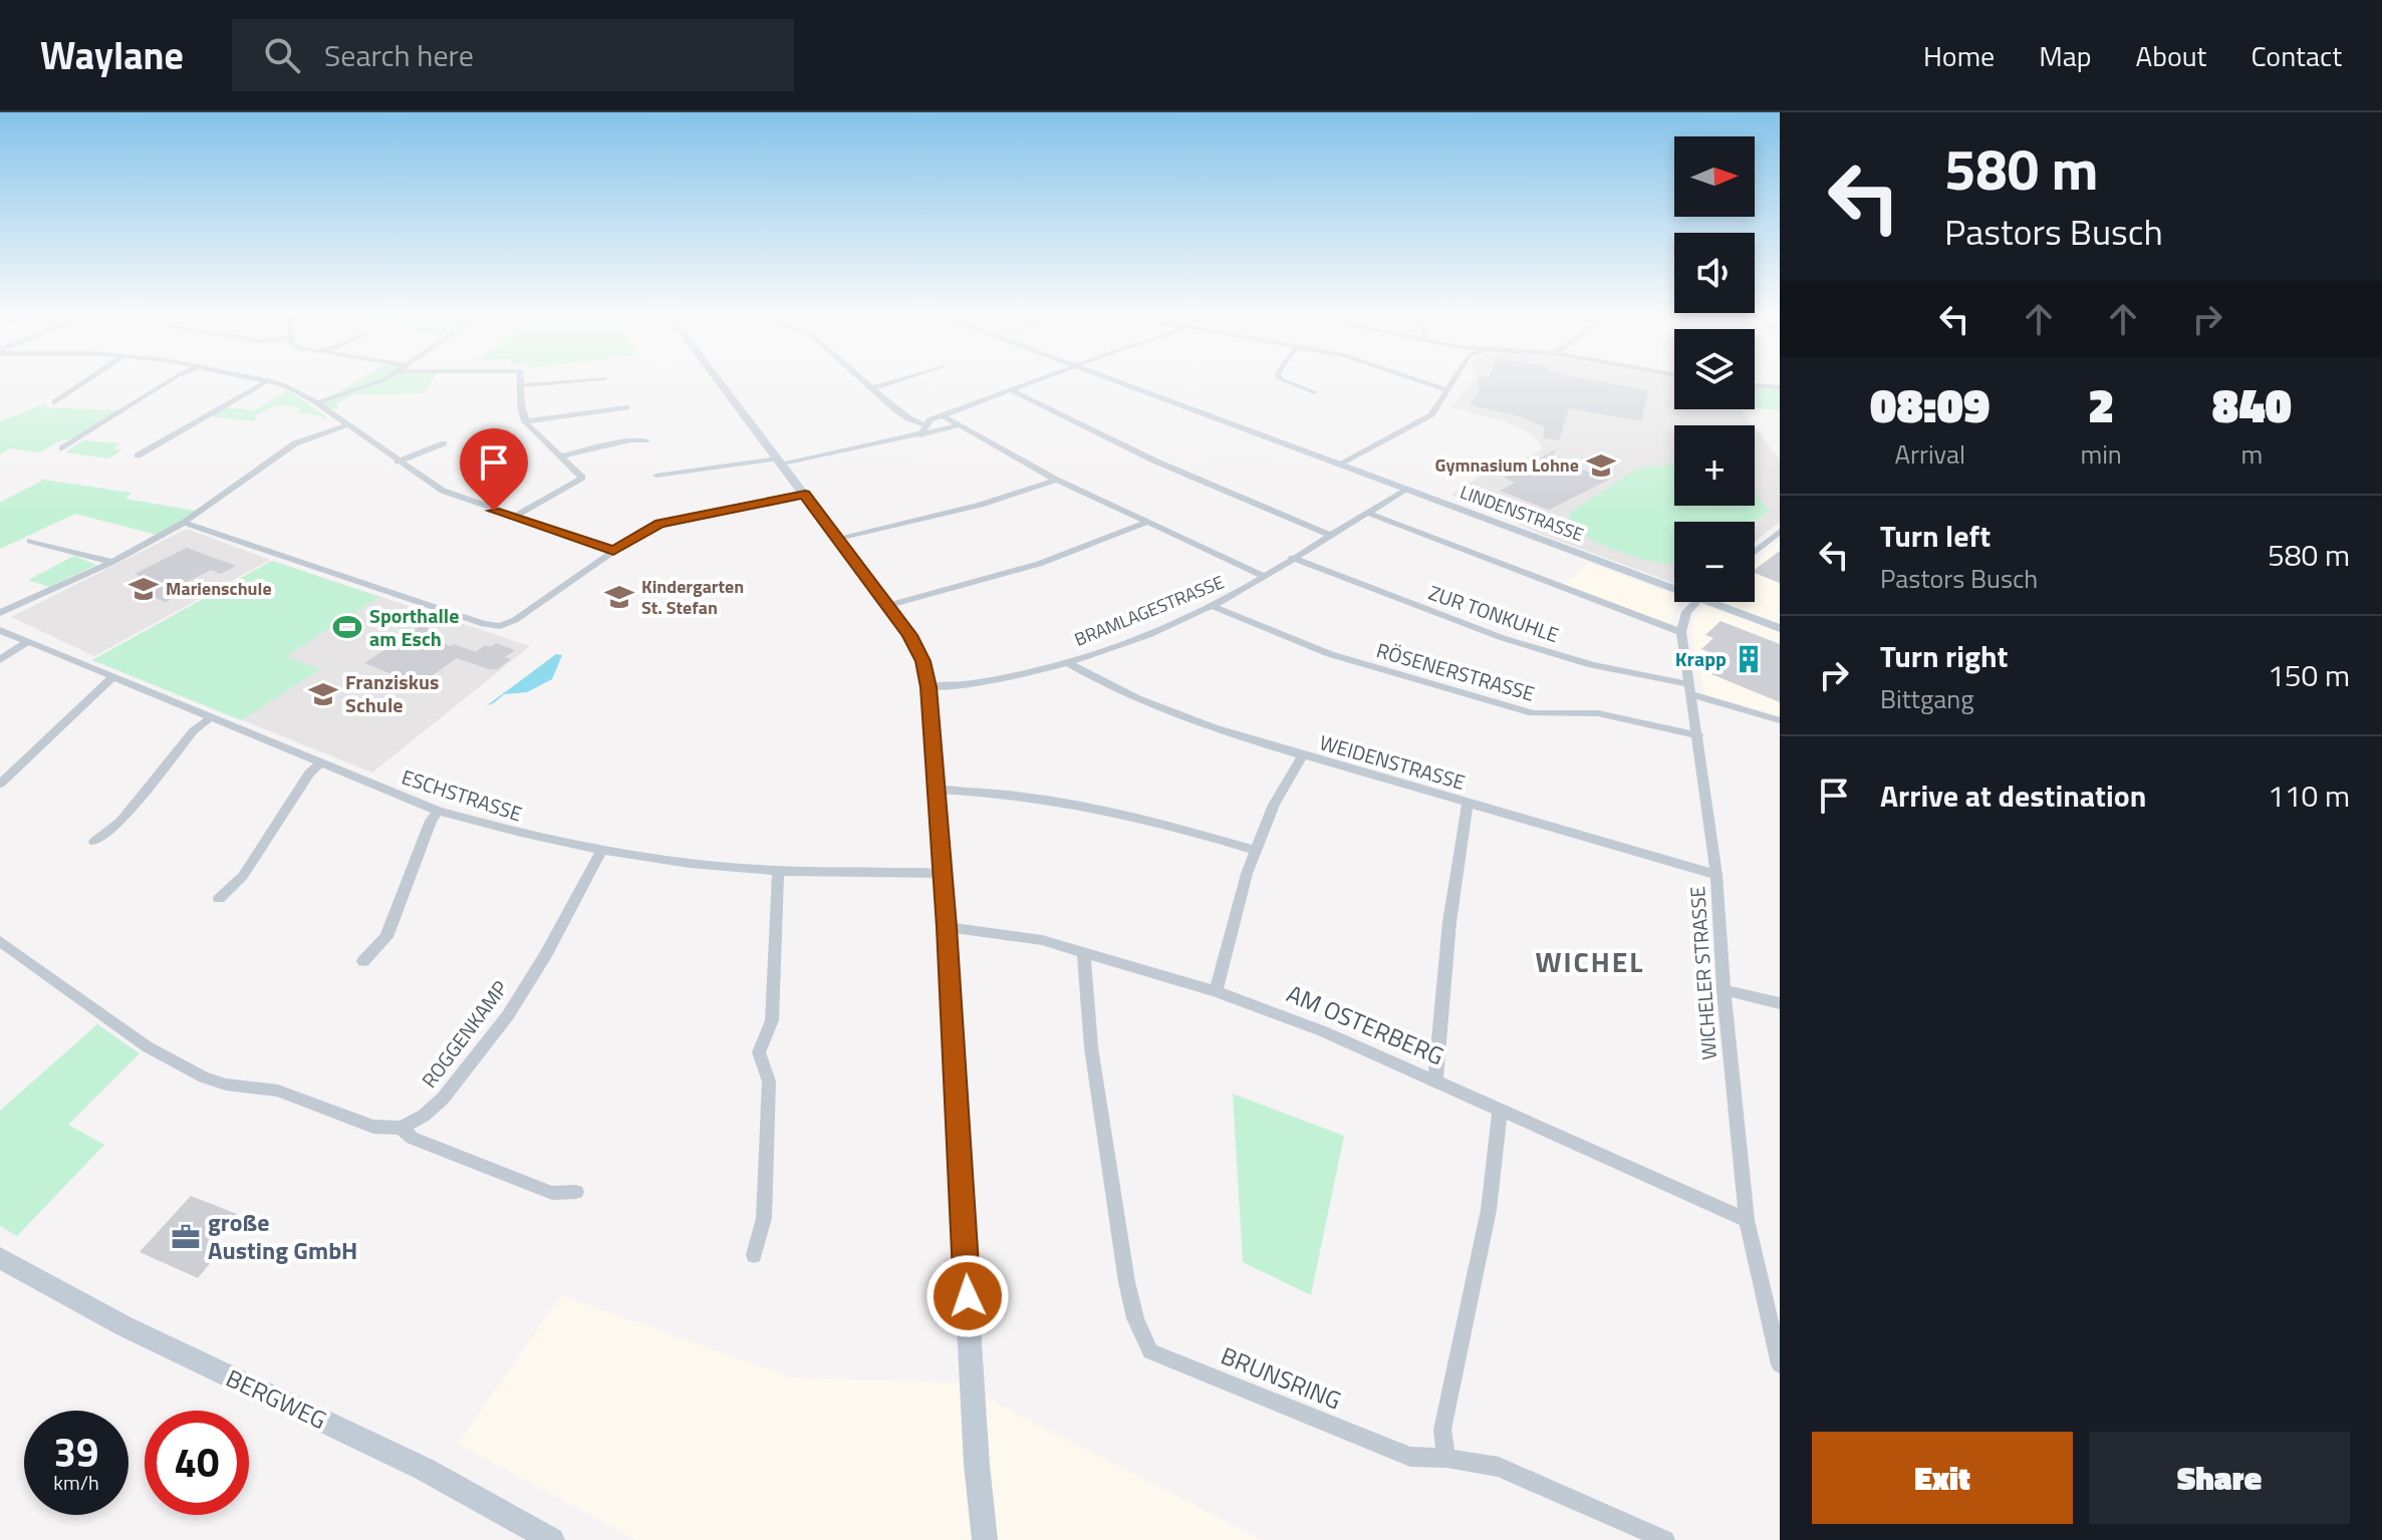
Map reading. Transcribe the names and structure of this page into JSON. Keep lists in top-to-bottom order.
{
  "streets": {
    "street": [
      "LINDENSTRASSE",
      "BRAMLAGESTRASSE",
      "ZUR TONKUHLE",
      "RÖSENERSTRASSE",
      "WEIDENSTRASSE",
      "ESCHSTRASSE",
      "WICHELER STRASSE",
      "AM OSTERBERG",
      "ROGGENKAMP",
      "BRUNSRING",
      "BERGWEG"
    ]
  },
  "crossings": [
    ["LINDENSTRASSE", "BRAMLAGESTRASSE"],
    ["BRAMLAGESTRASSE", "ZUR TONKUHLE"],
    ["BRAMLAGESTRASSE", "RÖSENERSTRASSE"],
    ["BRAMLAGESTRASSE", "WEIDENSTRASSE"],
    ["ZUR TONKUHLE", "WICHELER STRASSE"],
    ["RÖSENERSTRASSE", "WICHELER STRASSE"],
    ["WEIDENSTRASSE", "WICHELER STRASSE"],
    ["ESCHSTRASSE", "ROGGENKAMP"],
    ["WICHELER STRASSE", "AM OSTERBERG"],
    ["AM OSTERBERG", "BRUNSRING"]
  ],
  "districts": ["WICHEL"],
  "places": {
    "school or university": [
      "Gymnasium Lohne",
      "Marienschule",
      "Kindergarten St. Stefan",
      "Franziskus Schule"
    ],
    "sports": ["Sporthalle am Esch"],
    "building": ["Krapp"],
    "office": ["große Austing GmbH"]
  },
  "north": "right",
  "page": {
    "header": "Waylane",
    "search": "Search here",
    "nav": [
      "Home",
      "Map",
      "About",
      "Contact"
    ],
    "turn": ["580 m", "Pastors Busch"],
    "map_buttons": ["+", "−"],
    "eta": [
      "08:09",
      "Arrival",
      "2",
      "min",
      "840",
      "m"
    ],
    "list": [
      {
        "name": "Turn left",
        "note": "Pastors Busch",
        "value": "580 m"
      },
      {
        "name": "Turn right",
        "note": "Bittgang",
        "value": "150 m"
      },
      {
        "name": "Arrive at destination",
        "value": "110 m"
      }
    ],
    "speed": "39 km/h",
    "limit": "40",
    "buttons": ["Exit", "Share"]
  }
}
